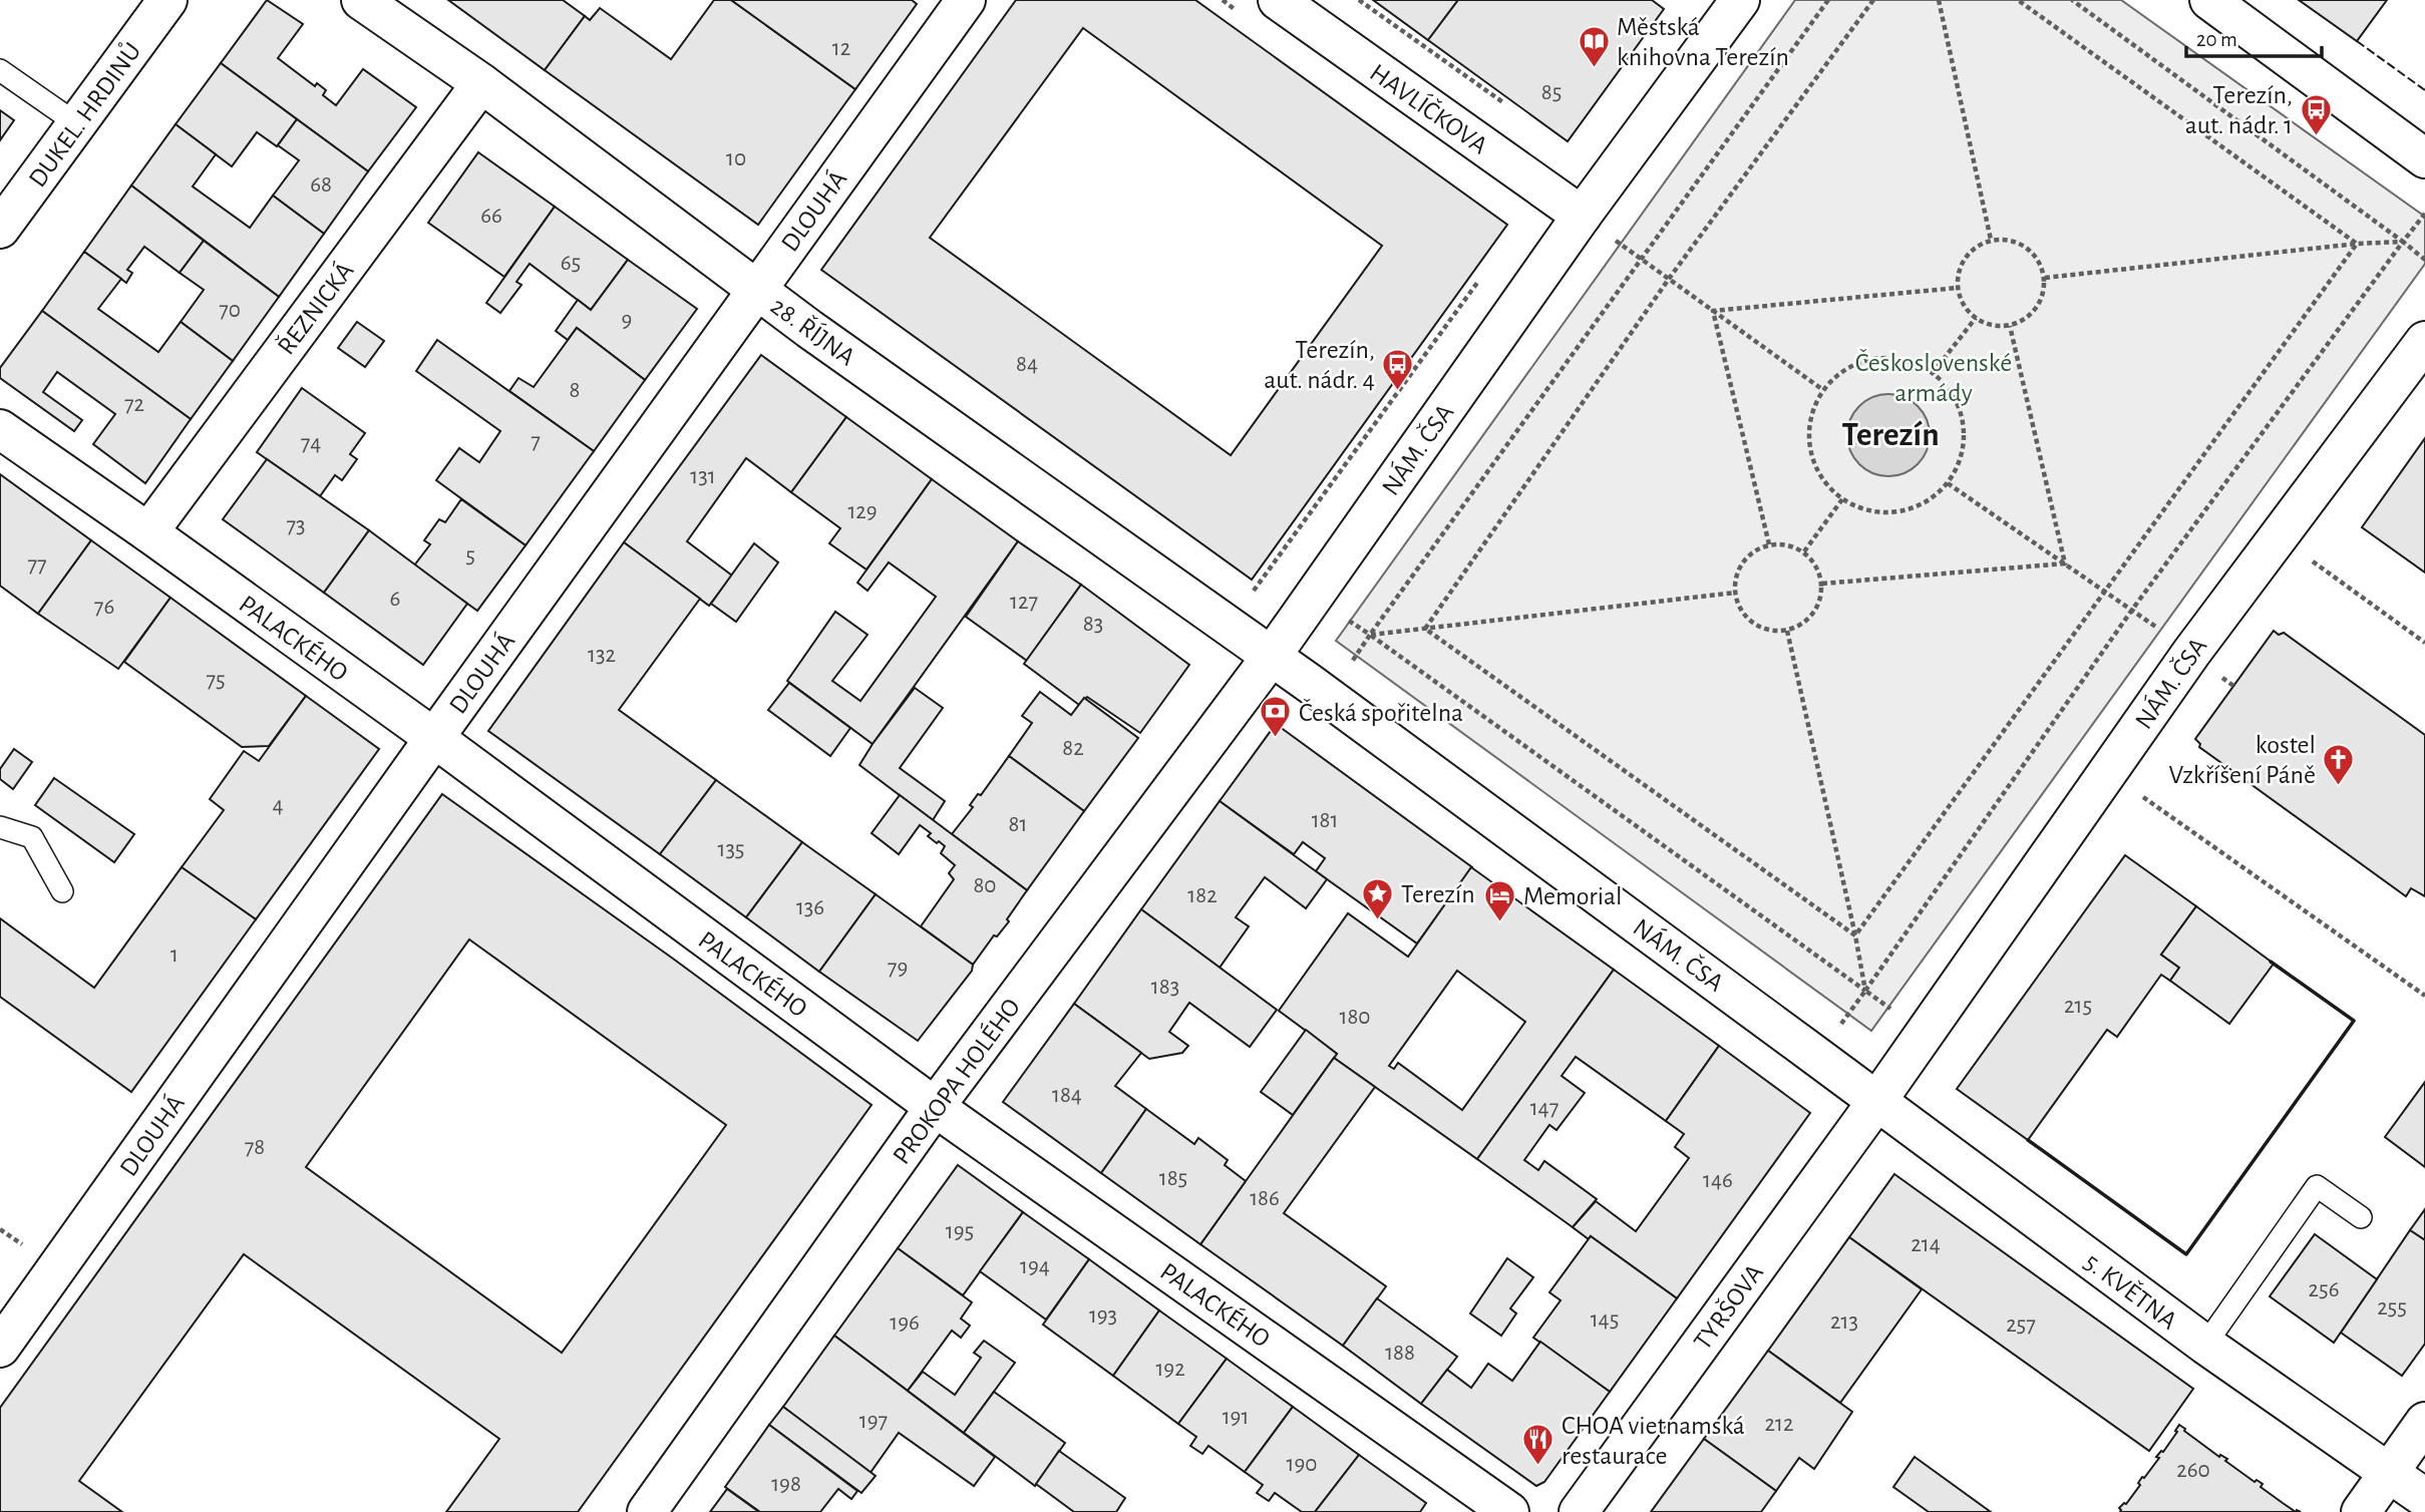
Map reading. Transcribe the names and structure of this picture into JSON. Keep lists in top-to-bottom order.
{
  "streets": {
    "street": [
      "HAVLÍČKOVA",
      "DUKEL. HRDINŮ",
      "DLOUHÁ",
      "ŘEZNICKÁ",
      "28. ŘÍJNA",
      "NÁM. ČSA",
      "PALACKÉHO",
      "PROKOPA HOLÉHO",
      "5. KVĚTNA",
      "TYRŠOVA"
    ]
  },
  "crossings": [
    ["HAVLÍČKOVA", "NÁM. ČSA"],
    ["DLOUHÁ", "28. ŘÍJNA"],
    ["DLOUHÁ", "PALACKÉHO"],
    ["ŘEZNICKÁ", "28. ŘÍJNA"],
    ["ŘEZNICKÁ", "PALACKÉHO"],
    ["28. ŘÍJNA", "NÁM. ČSA"],
    ["28. ŘÍJNA", "PROKOPA HOLÉHO"],
    ["NÁM. ČSA", "PROKOPA HOLÉHO"],
    ["NÁM. ČSA", "5. KVĚTNA"],
    ["NÁM. ČSA", "TYRŠOVA"],
    ["PALACKÉHO", "PROKOPA HOLÉHO"],
    ["5. KVĚTNA", "TYRŠOVA"]
  ],
  "districts": ["Terezín"],
  "parks": ["Československé armády"],
  "places": {
    "library": ["Městská knihovna Terezín"],
    "bus stop": ["Terezín, aut. nádr. 1", "Terezín, aut. nádr. 4"],
    "bank": ["Česká spořitelna"],
    "church": ["kostel Vzkříšení Páně"],
    "place": ["Terezín"],
    "hotel": ["Memorial"],
    "restaurant": ["CHOA vietnamská restaurace"]
  },
  "house_numbers": [
    "12",
    "85",
    "10",
    "68",
    "66",
    "65",
    "70",
    "9",
    "84",
    "8",
    "72",
    "7",
    "74",
    "131",
    "129",
    "73",
    "5",
    "77",
    "6",
    "127",
    "76",
    "83",
    "132",
    "75",
    "82",
    "4",
    "181",
    "81",
    "135",
    "80",
    "182",
    "136",
    "1",
    "79",
    "183",
    "215",
    "180",
    "184",
    "147",
    "78",
    "185",
    "146",
    "186",
    "195",
    "214",
    "194",
    "256",
    "255",
    "193",
    "145",
    "213",
    "196",
    "257",
    "188",
    "192",
    "191",
    "197",
    "212",
    "190",
    "260",
    "198"
  ],
  "scale_bar": "20 m"
}
